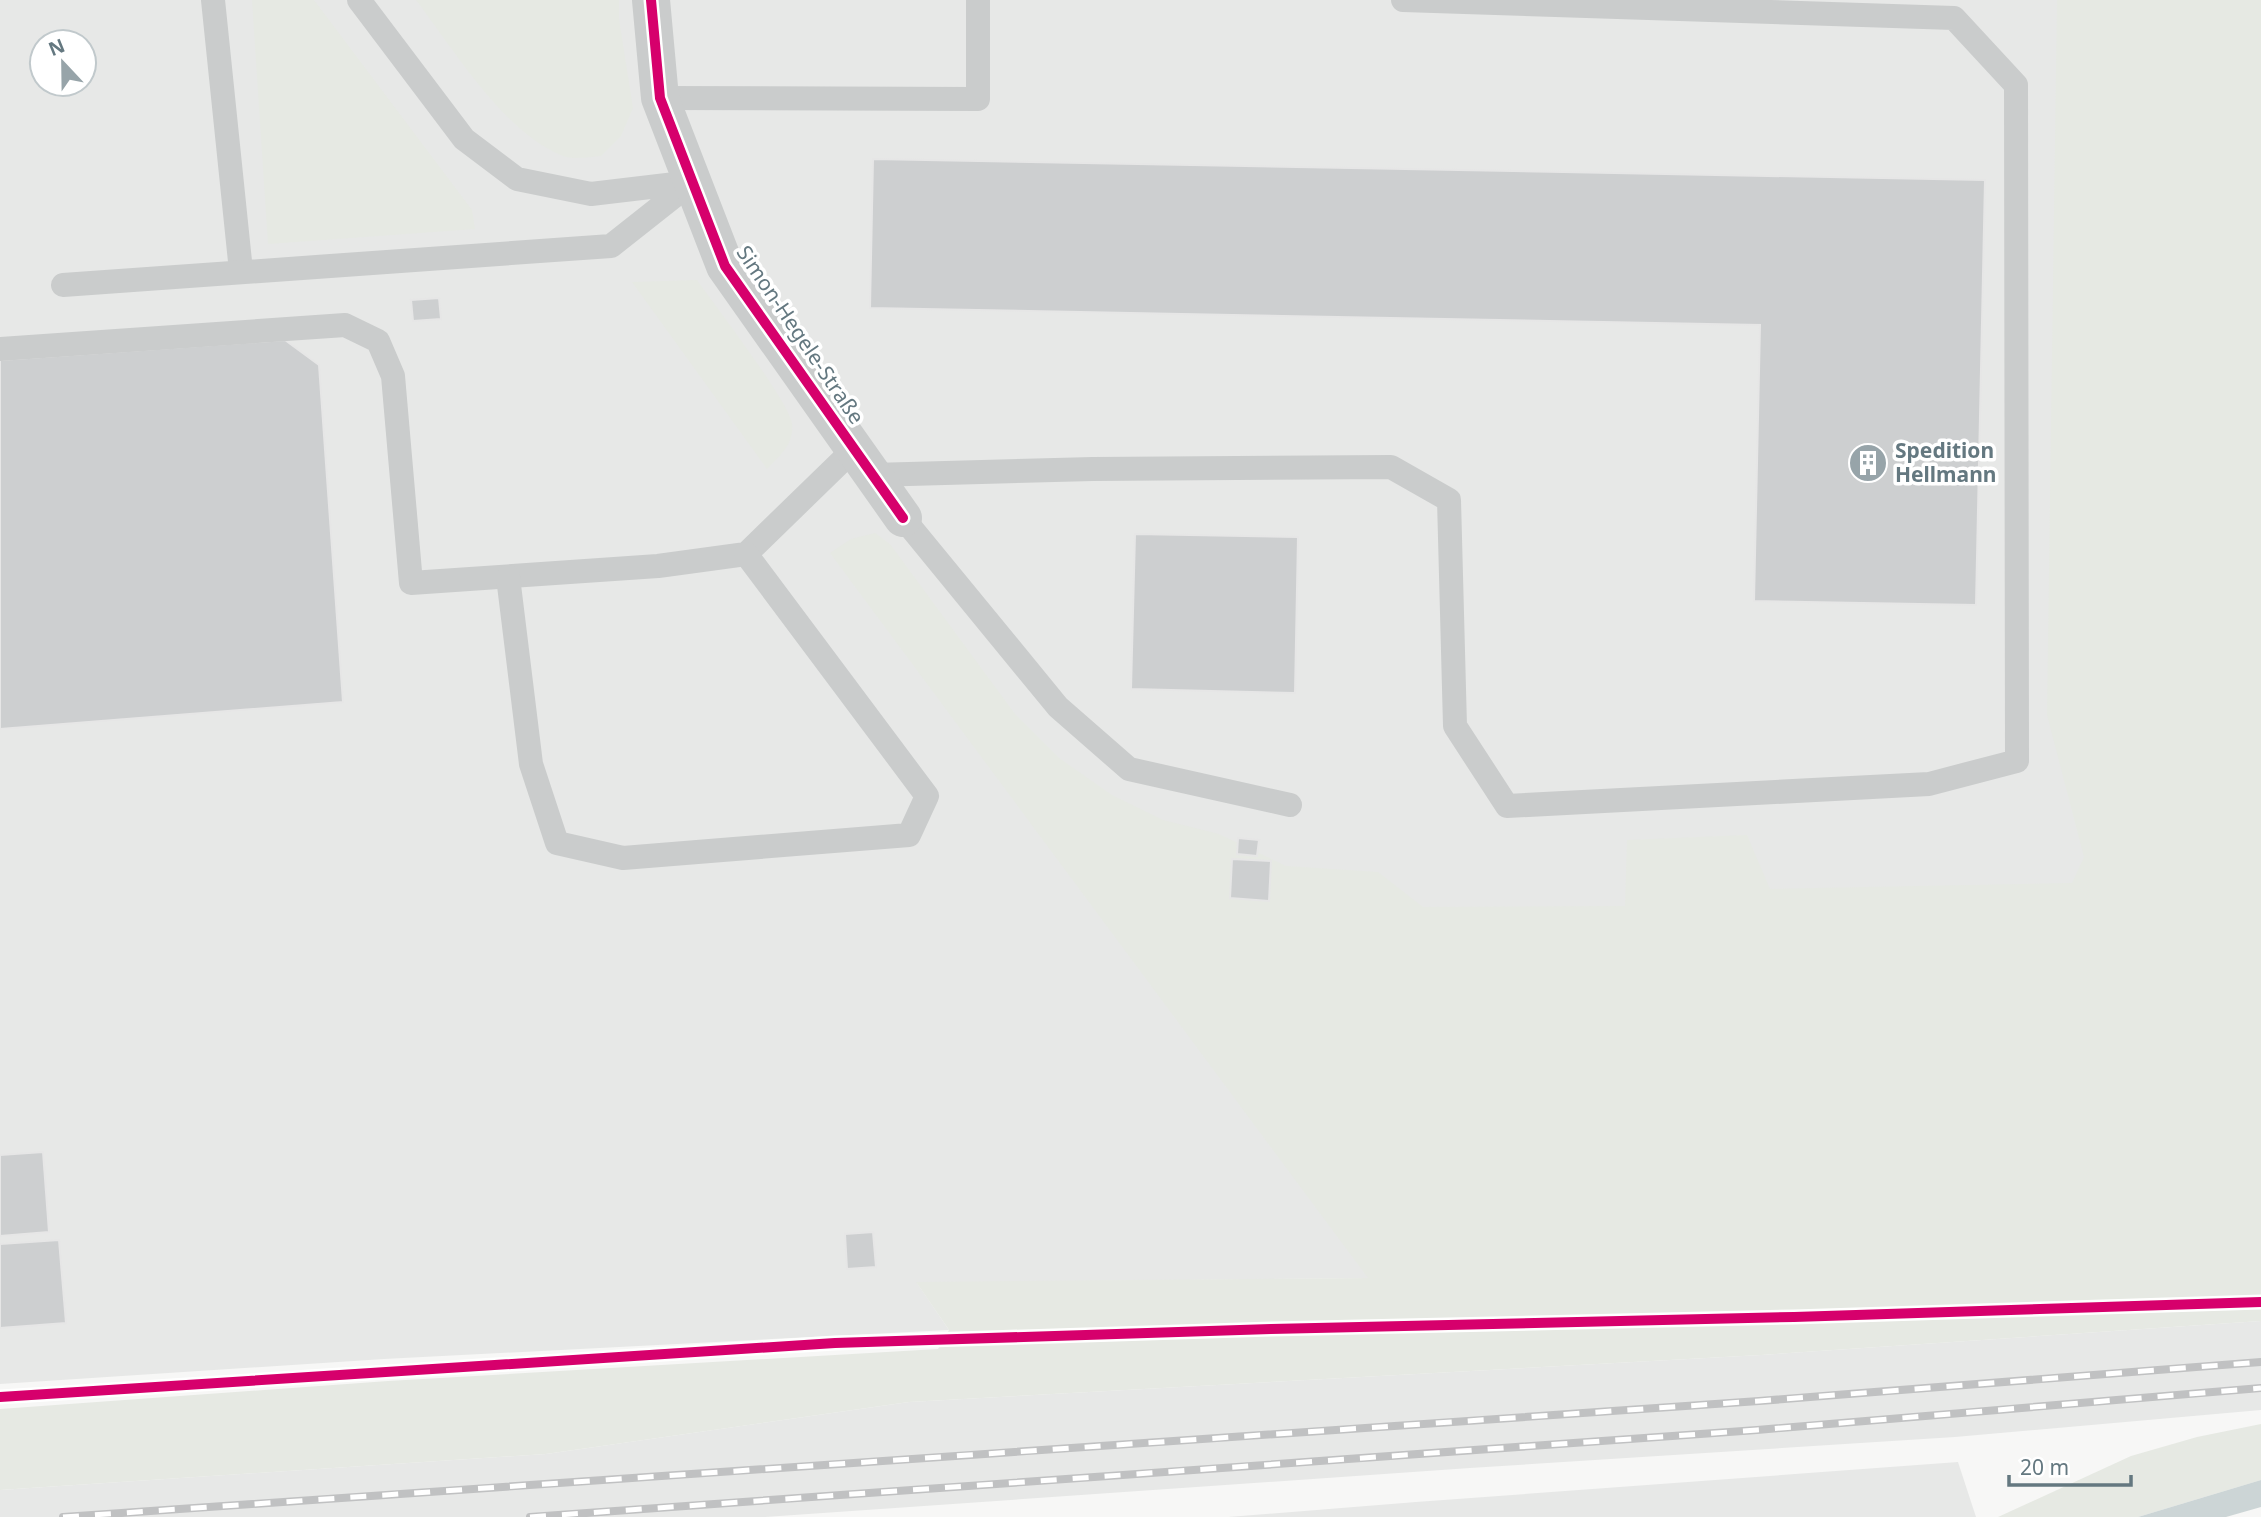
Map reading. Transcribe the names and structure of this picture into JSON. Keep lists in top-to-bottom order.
{
  "streets": {
    "street": ["Simon-Hegele-Straße"]
  },
  "places": {
    "building": ["Spedition Hellmann"]
  },
  "scale_bar": "20 m",
  "north": "top"
}
